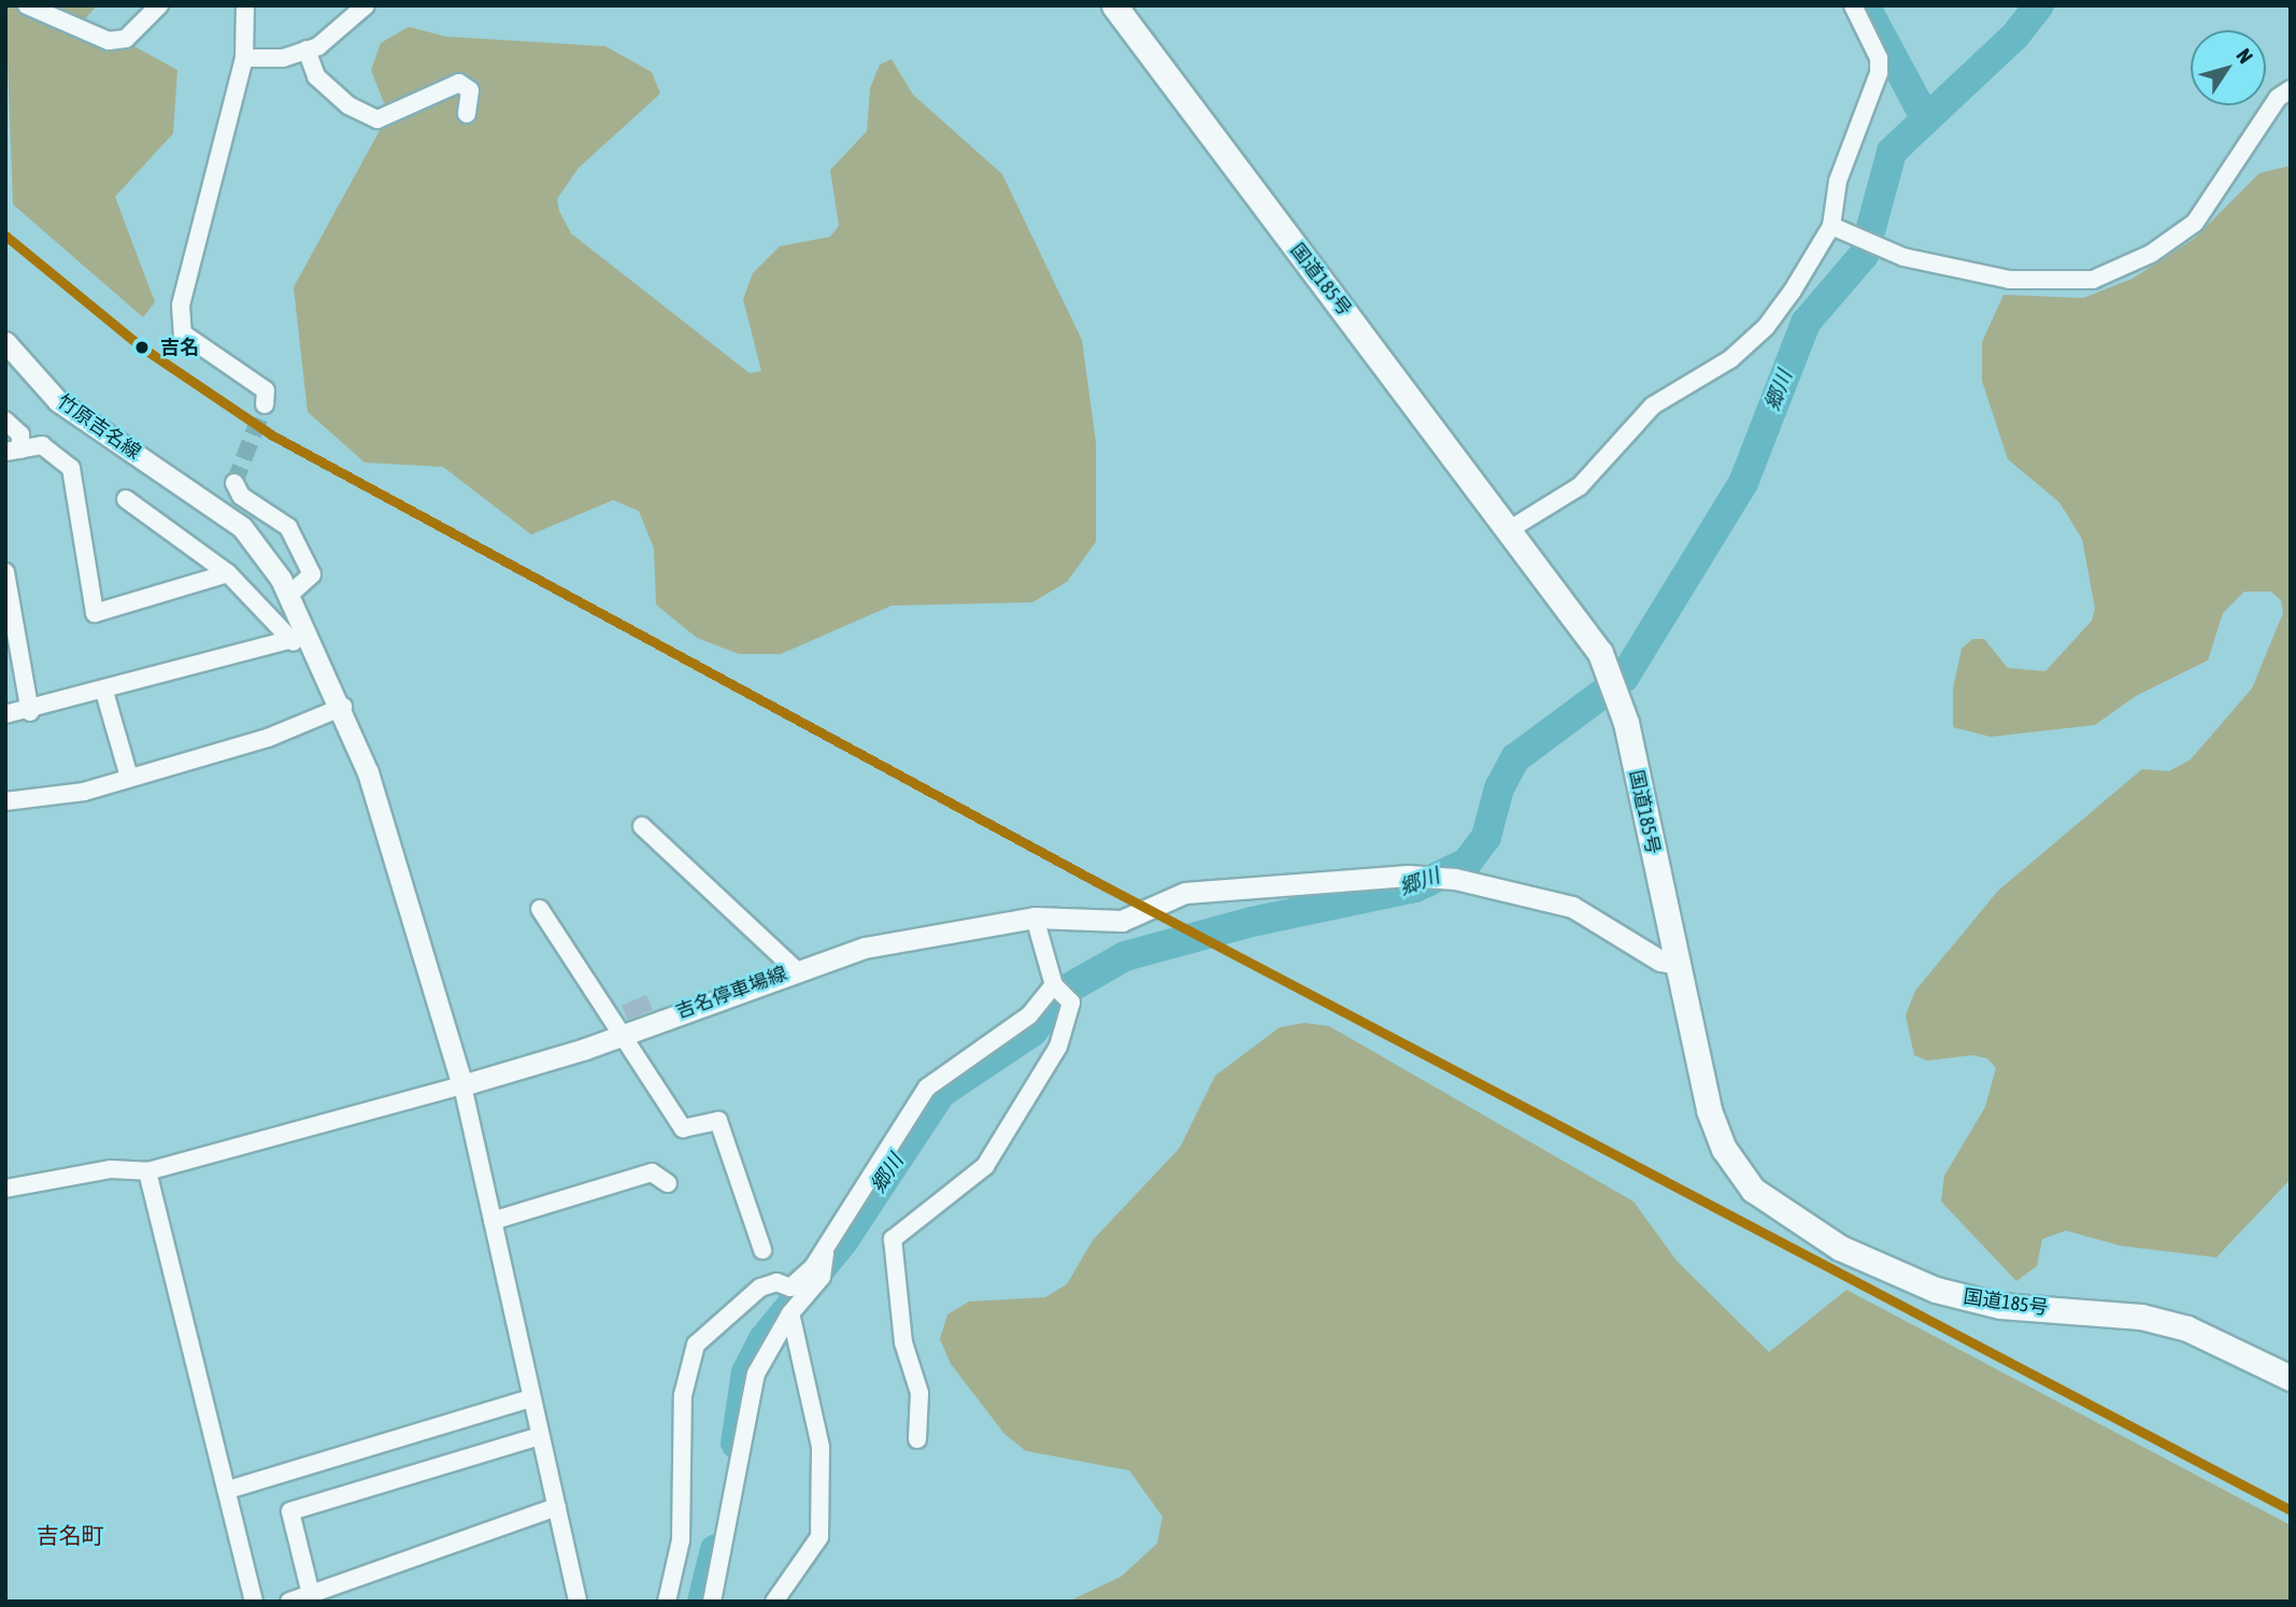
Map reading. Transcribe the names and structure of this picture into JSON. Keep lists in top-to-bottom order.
{
  "streets": {
    "highway": ["国道185号"],
    "main road": ["竹原吉名線", "吉名停車場線"]
  },
  "crossings": [
    ["国道185号", "吉名停車場線"]
  ],
  "districts": ["吉名町"],
  "water": ["郷川"],
  "places": ["吉名"],
  "north": "top right"
}
